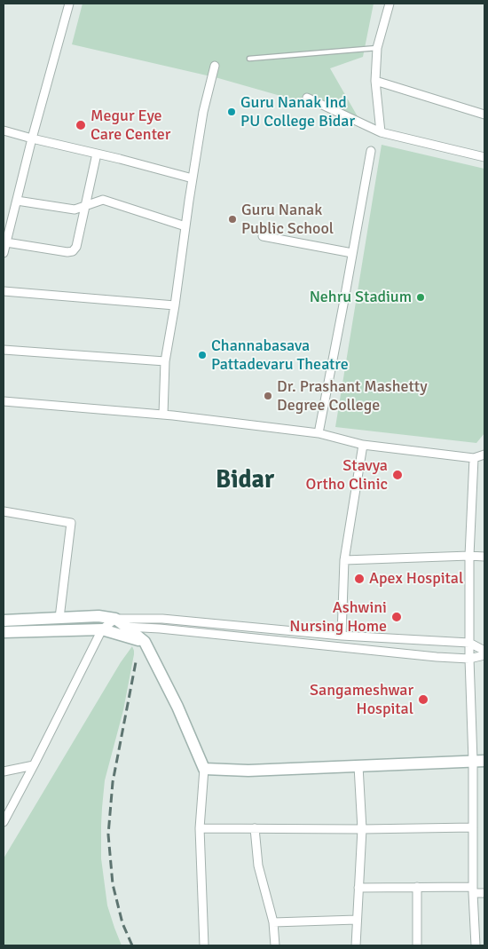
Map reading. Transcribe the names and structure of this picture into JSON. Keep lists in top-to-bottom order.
{
  "districts": ["Bidar"],
  "places": [
    "Guru Nanak Ind PU College Bidar",
    "Megur Eye Care Center",
    "Guru Nanak Public School",
    "Nehru Stadium",
    "Channabasava Pattadevaru Theatre",
    "Dr. Prashant Mashetty Degree College",
    "Stavya Ortho Clinic",
    "Apex Hospital",
    "Ashwini Nursing Home",
    "Sangameshwar Hospital"
  ]
}
